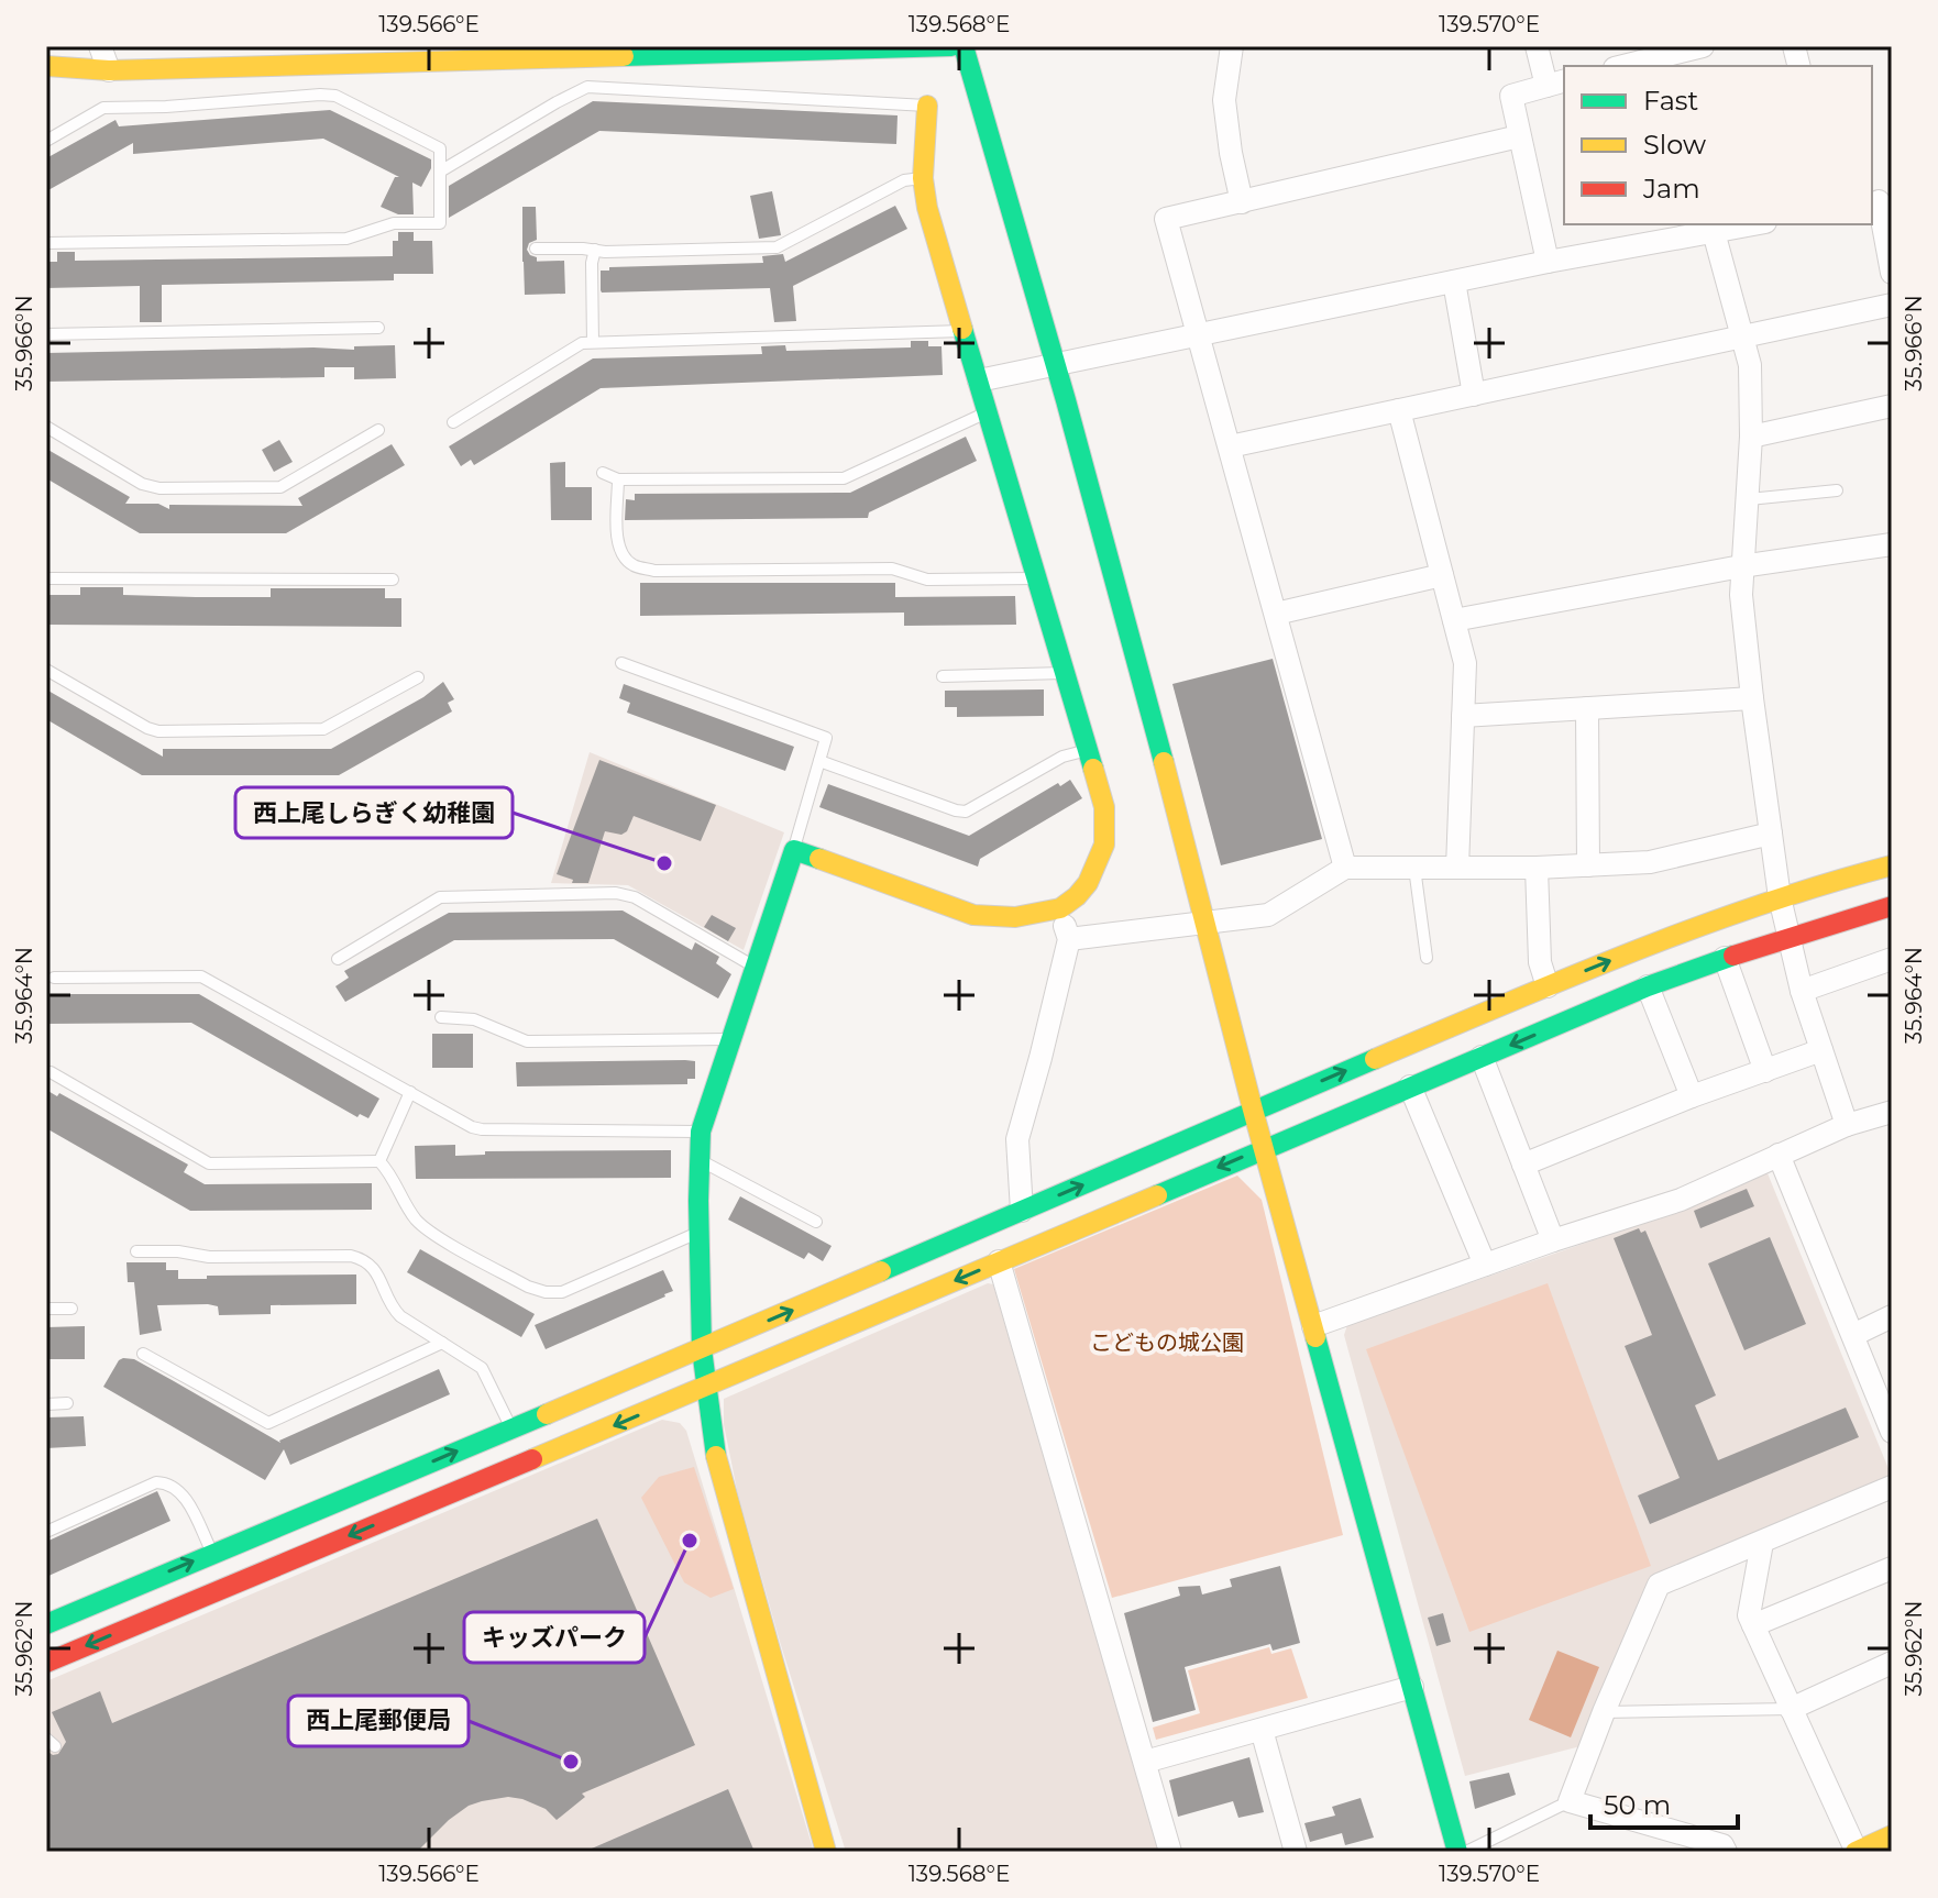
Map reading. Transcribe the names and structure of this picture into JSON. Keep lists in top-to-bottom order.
{
  "parks": ["こどもの城公園"],
  "places": ["西上尾しらぎく幼稚園", "キッズパーク", "西上尾郵便局"],
  "legend": ["Fast", "Slow", "Jam"],
  "scale_bar": "50 m",
  "coordinates": [
    "139.566°E",
    "139.568°E",
    "139.570°E",
    "35.966°N",
    "35.964°N",
    "35.962°N"
  ]
}
